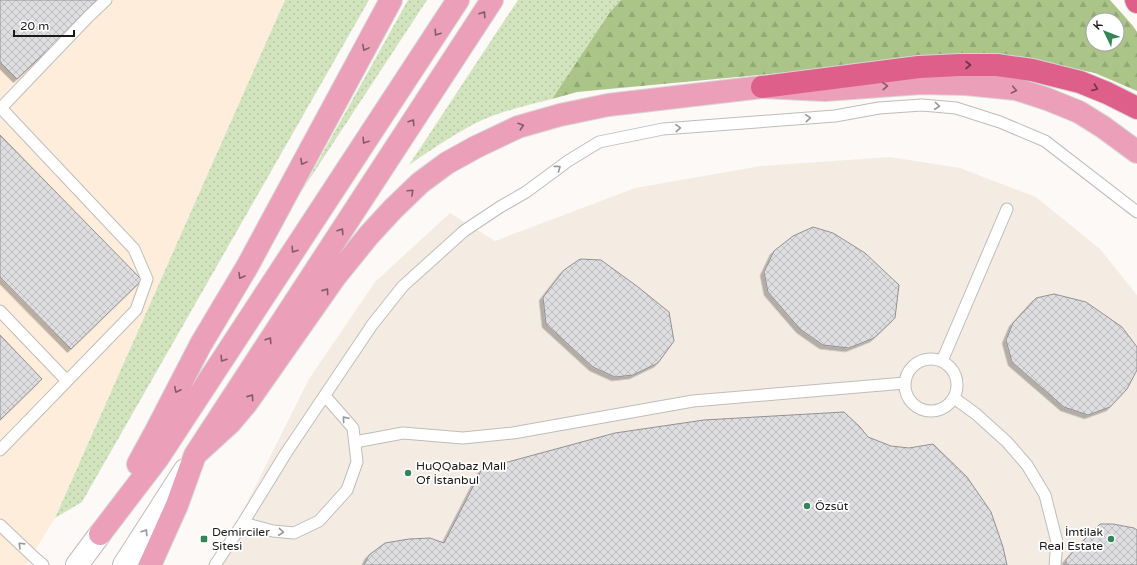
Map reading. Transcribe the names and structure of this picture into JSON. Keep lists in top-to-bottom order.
{
  "places": {
    "other": ["HuQQabaz Mall Of İstanbul", "Özsüt", "İmtilak Real Estate"],
    "transit": ["Demirciler Sitesi"]
  },
  "scale_bar": "20 m",
  "north": "top left"
}
